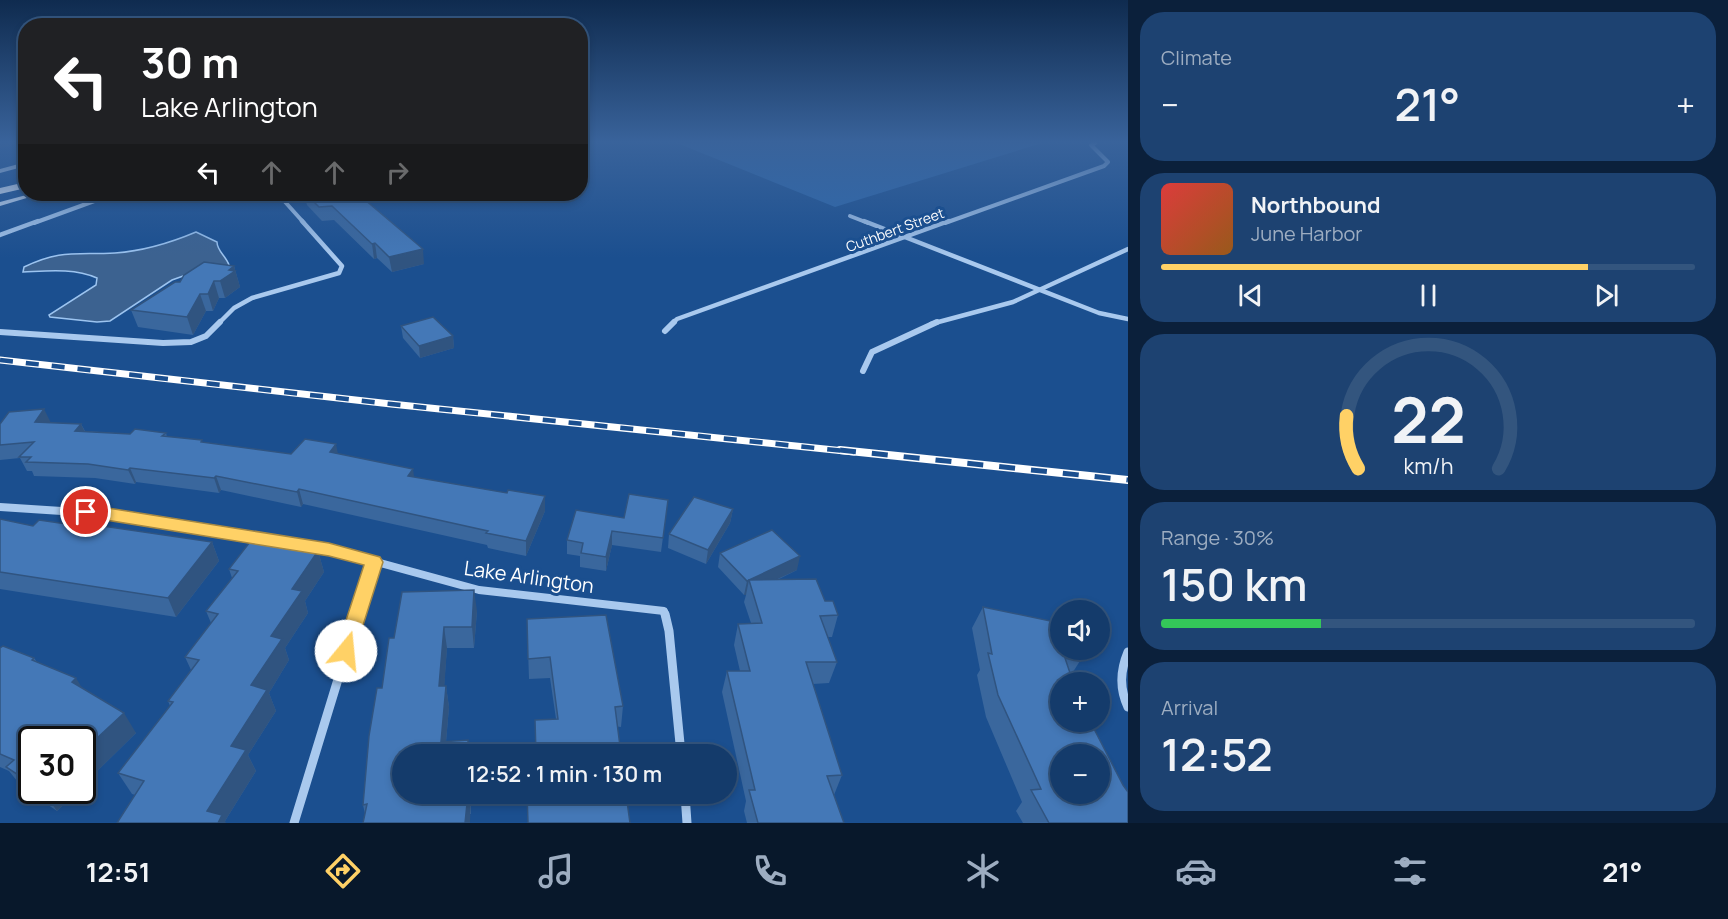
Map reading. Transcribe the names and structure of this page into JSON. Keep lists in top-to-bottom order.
{
  "streets": {
    "street": ["Cuthbert Street", "Lake Arlington"]
  },
  "page": {
    "tile": [
      "Climate",
      ["Range · 30%", "150 km"],
      ["Arrival", "12:52"]
    ],
    "turn": ["30 m", "Lake Arlington"],
    "heat": ["−", "21°", "+"],
    "song": ["Northbound", "June Harbor"],
    "map_buttons": ["+", "−"],
    "limit": "30",
    "trip": "12:52 · 1 min · 130 m",
    "tabs": ["12:51", "21°"],
    "gauge": ["22", "km/h"]
  }
}
